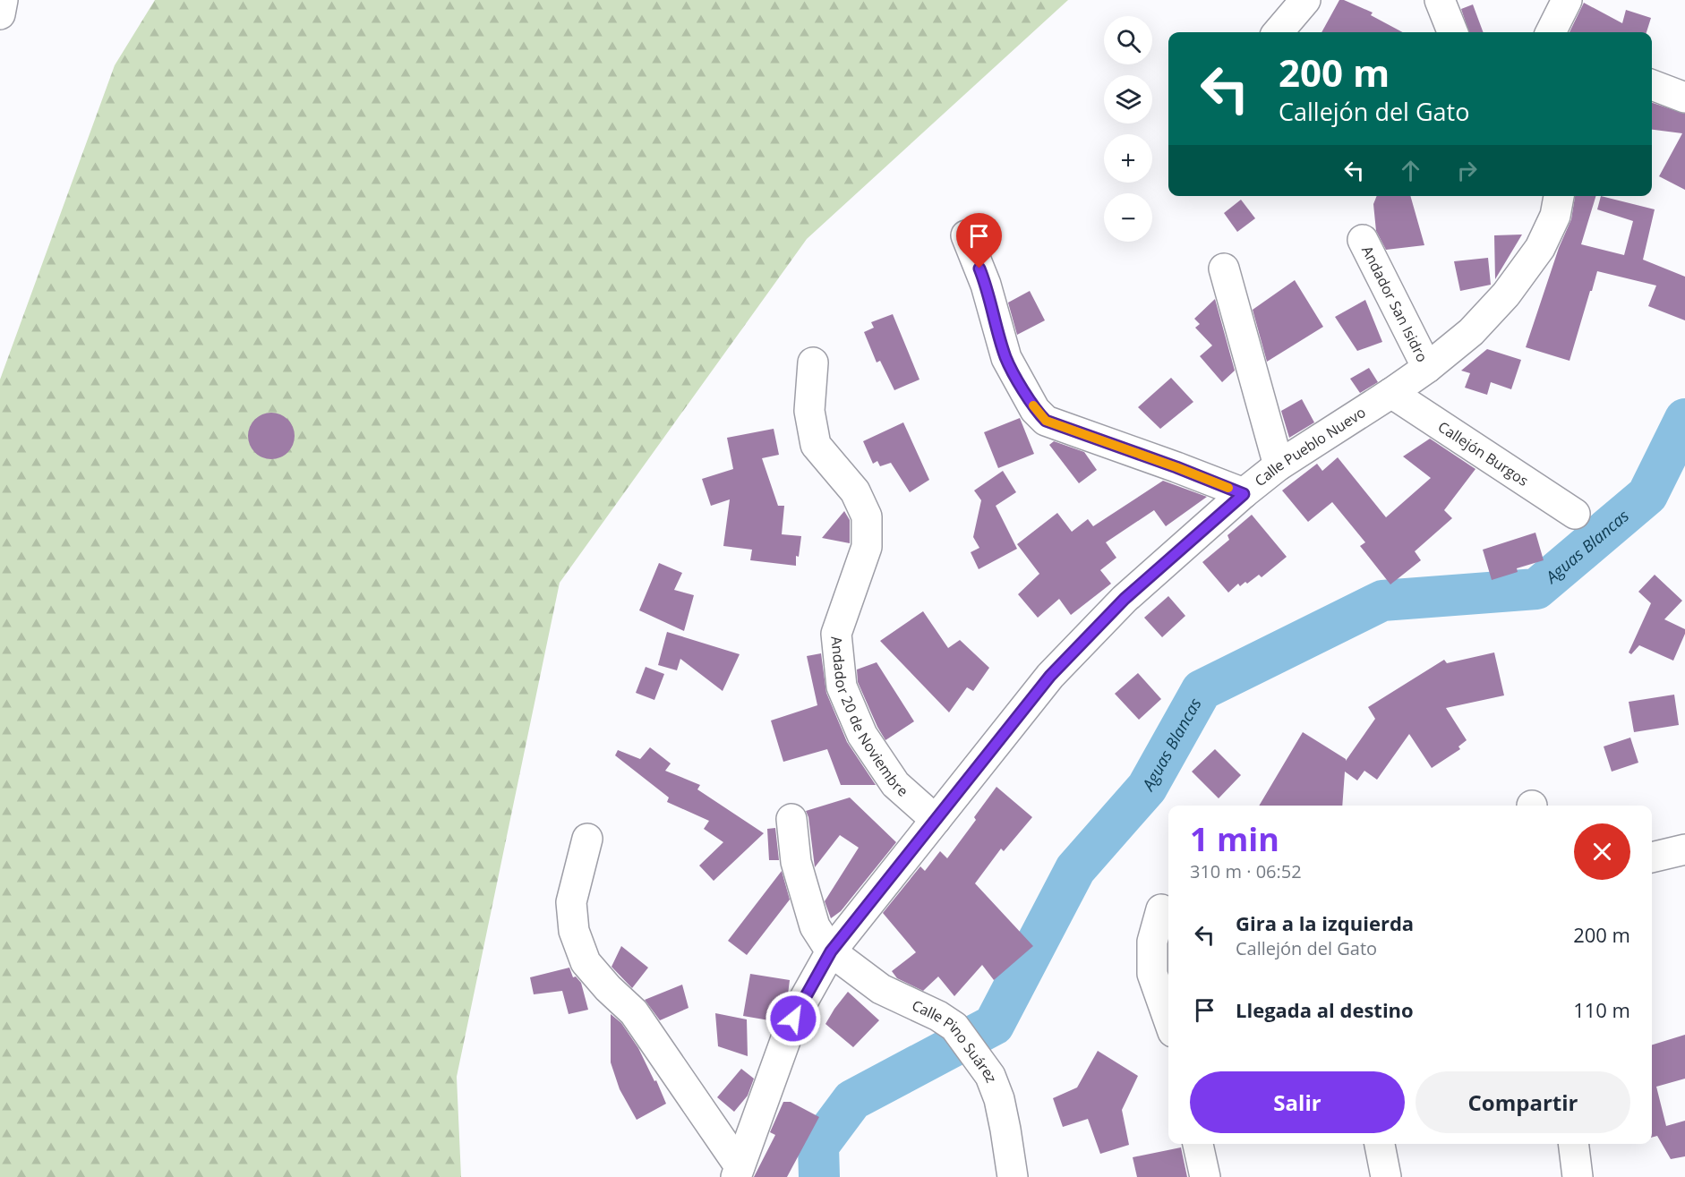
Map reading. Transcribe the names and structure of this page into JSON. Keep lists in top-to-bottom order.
{
  "streets": {
    "street": [
      "Andador San Isidro",
      "Calle Pueblo Nuevo",
      "Callejón Burgos",
      "Andador 20 de Noviembre",
      "Calle Pino Suárez"
    ]
  },
  "crossings": [
    ["Andador San Isidro", "Calle Pueblo Nuevo"],
    ["Calle Pueblo Nuevo", "Callejón Burgos"],
    ["Calle Pueblo Nuevo", "Andador 20 de Noviembre"],
    ["Calle Pueblo Nuevo", "Calle Pino Suárez"]
  ],
  "water": ["Aguas Blancas"],
  "page": {
    "map_buttons": ["+", "−"],
    "turn": ["200 m", "Callejón del Gato"],
    "heading": ["1 min", "310 m · 06:52"],
    "list": [
      {
        "name": "Gira a la izquierda",
        "note": "Callejón del Gato",
        "value": "200 m"
      },
      {
        "name": "Llegada al destino",
        "value": "110 m"
      }
    ],
    "buttons": ["Salir", "Compartir"]
  }
}
